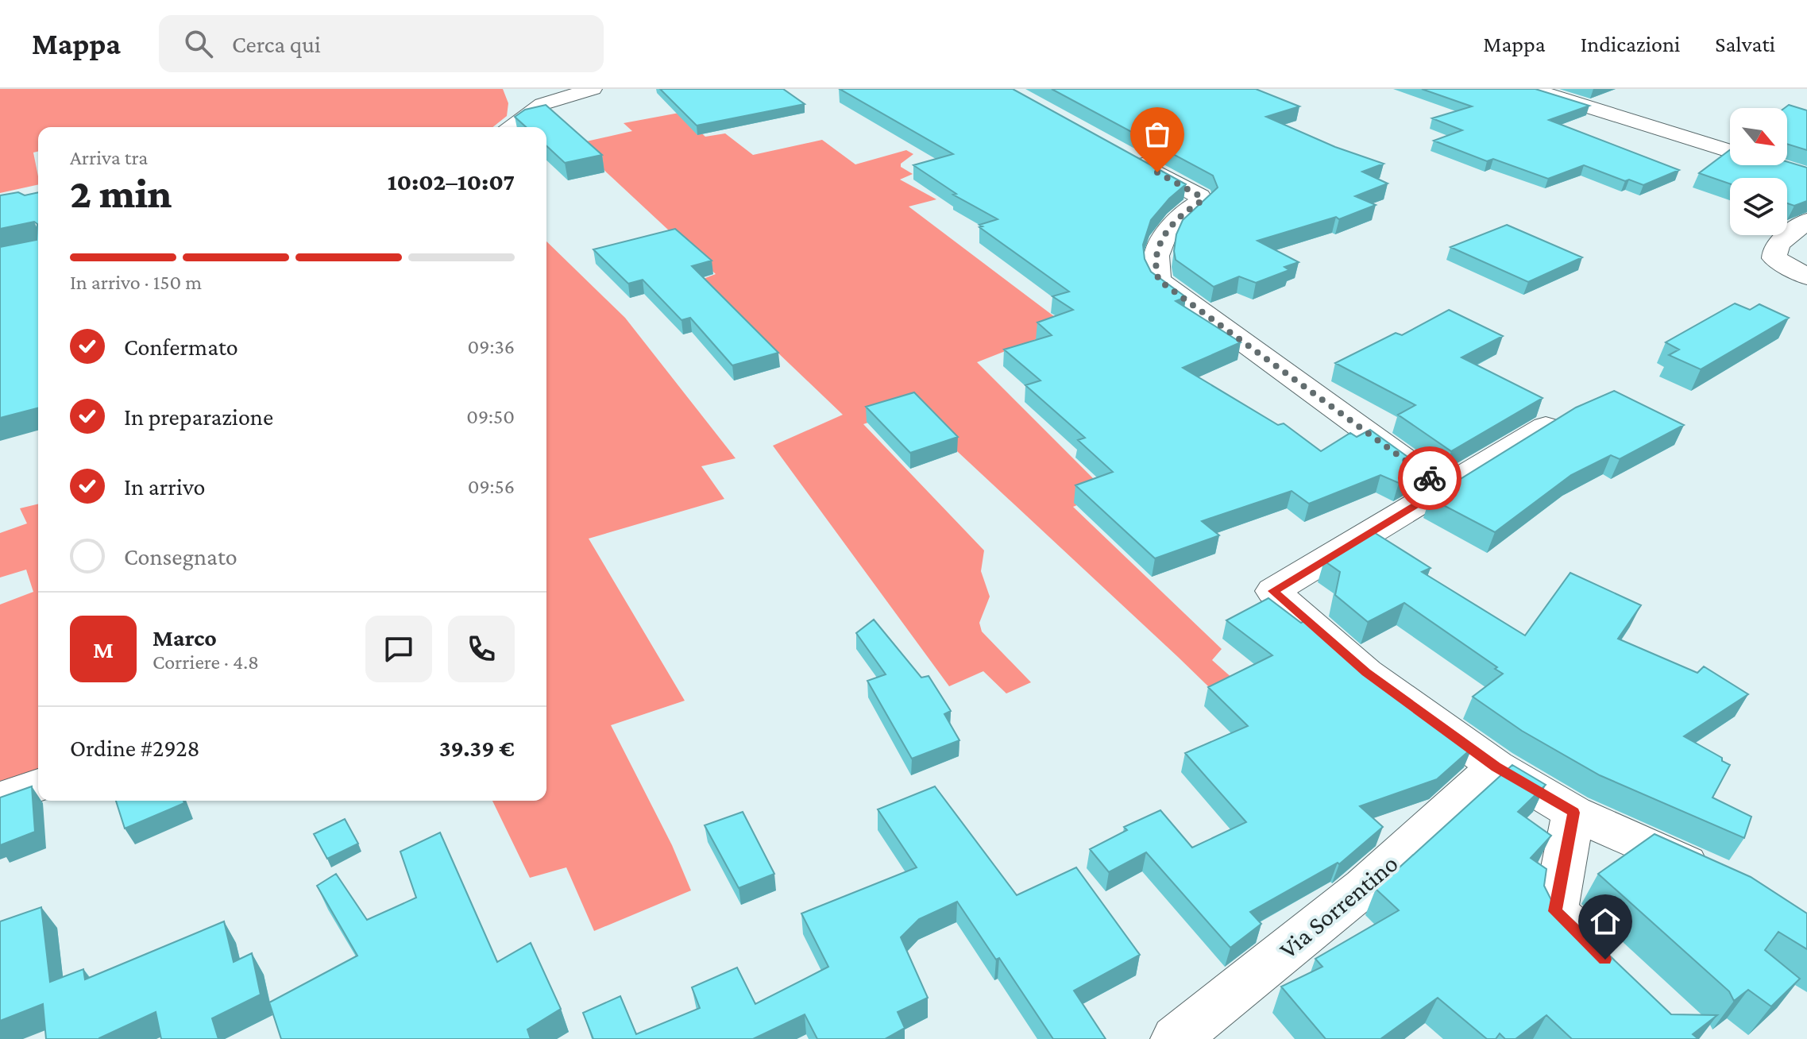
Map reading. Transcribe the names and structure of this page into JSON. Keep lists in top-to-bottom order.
{
  "streets": {
    "street": ["Via Sorrentino"]
  },
  "north": "bottom right",
  "page": {
    "header": "Mappa",
    "search": "Cerca qui",
    "nav": ["Mappa", "Indicazioni", "Salvati"],
    "heading": ["2 min", "Arriva tra", "10:02–10:07"],
    "panel": [
      "Marco",
      "Corriere · 4.8",
      "Ordine #2928",
      "39.39 €"
    ],
    "bar": "In arrivo · 150 m",
    "list": [
      ["Confermato", "09:36"],
      ["In preparazione", "09:50"],
      ["In arrivo", "09:56"],
      "Consegnato"
    ],
    "round": "M"
  }
}
